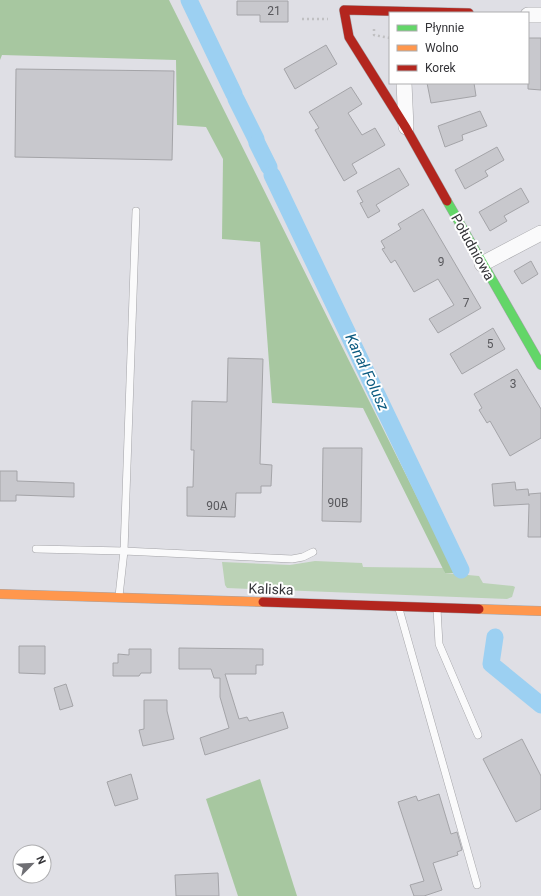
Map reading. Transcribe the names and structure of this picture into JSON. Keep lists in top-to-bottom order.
{
  "streets": {
    "main road": ["Południowa", "Kaliska"]
  },
  "water": ["Kanał Folusz"],
  "house_numbers": [
    "21",
    "9",
    "7",
    "5",
    "3",
    "90B",
    "90A"
  ],
  "legend": ["Płynnie", "Wolno", "Korek"],
  "north": "top right"
}
